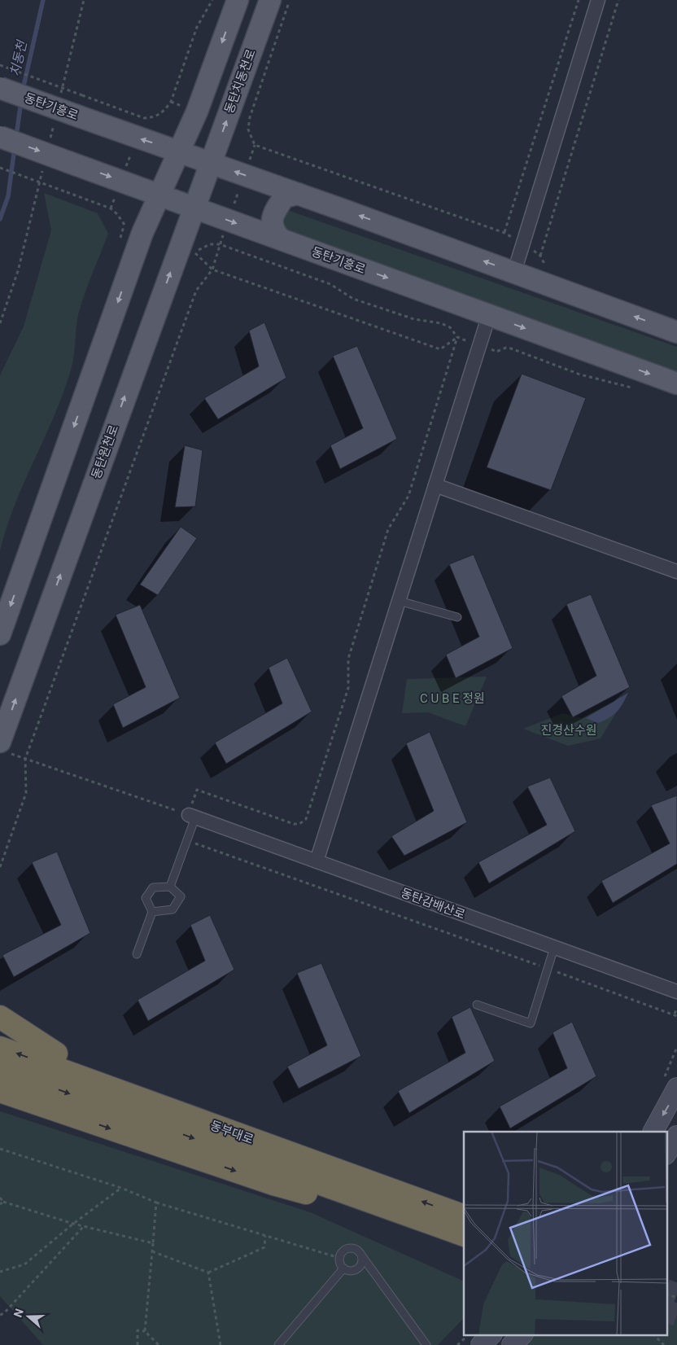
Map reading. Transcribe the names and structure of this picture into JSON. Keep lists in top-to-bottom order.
{
  "streets": {
    "highway": ["동부대로"],
    "main road": ["동탄치동천로", "동탄기흥로", "동탄원천로"],
    "street": ["동탄감배산로"]
  },
  "crossings": [
    ["동탄치동천로", "동탄기흥로"],
    ["동탄치동천로", "동탄원천로"],
    ["동탄기흥로", "동탄원천로"]
  ],
  "water": ["치동천"],
  "parks": ["C U B E 정원", "진경산수원"],
  "north": "left"
}
